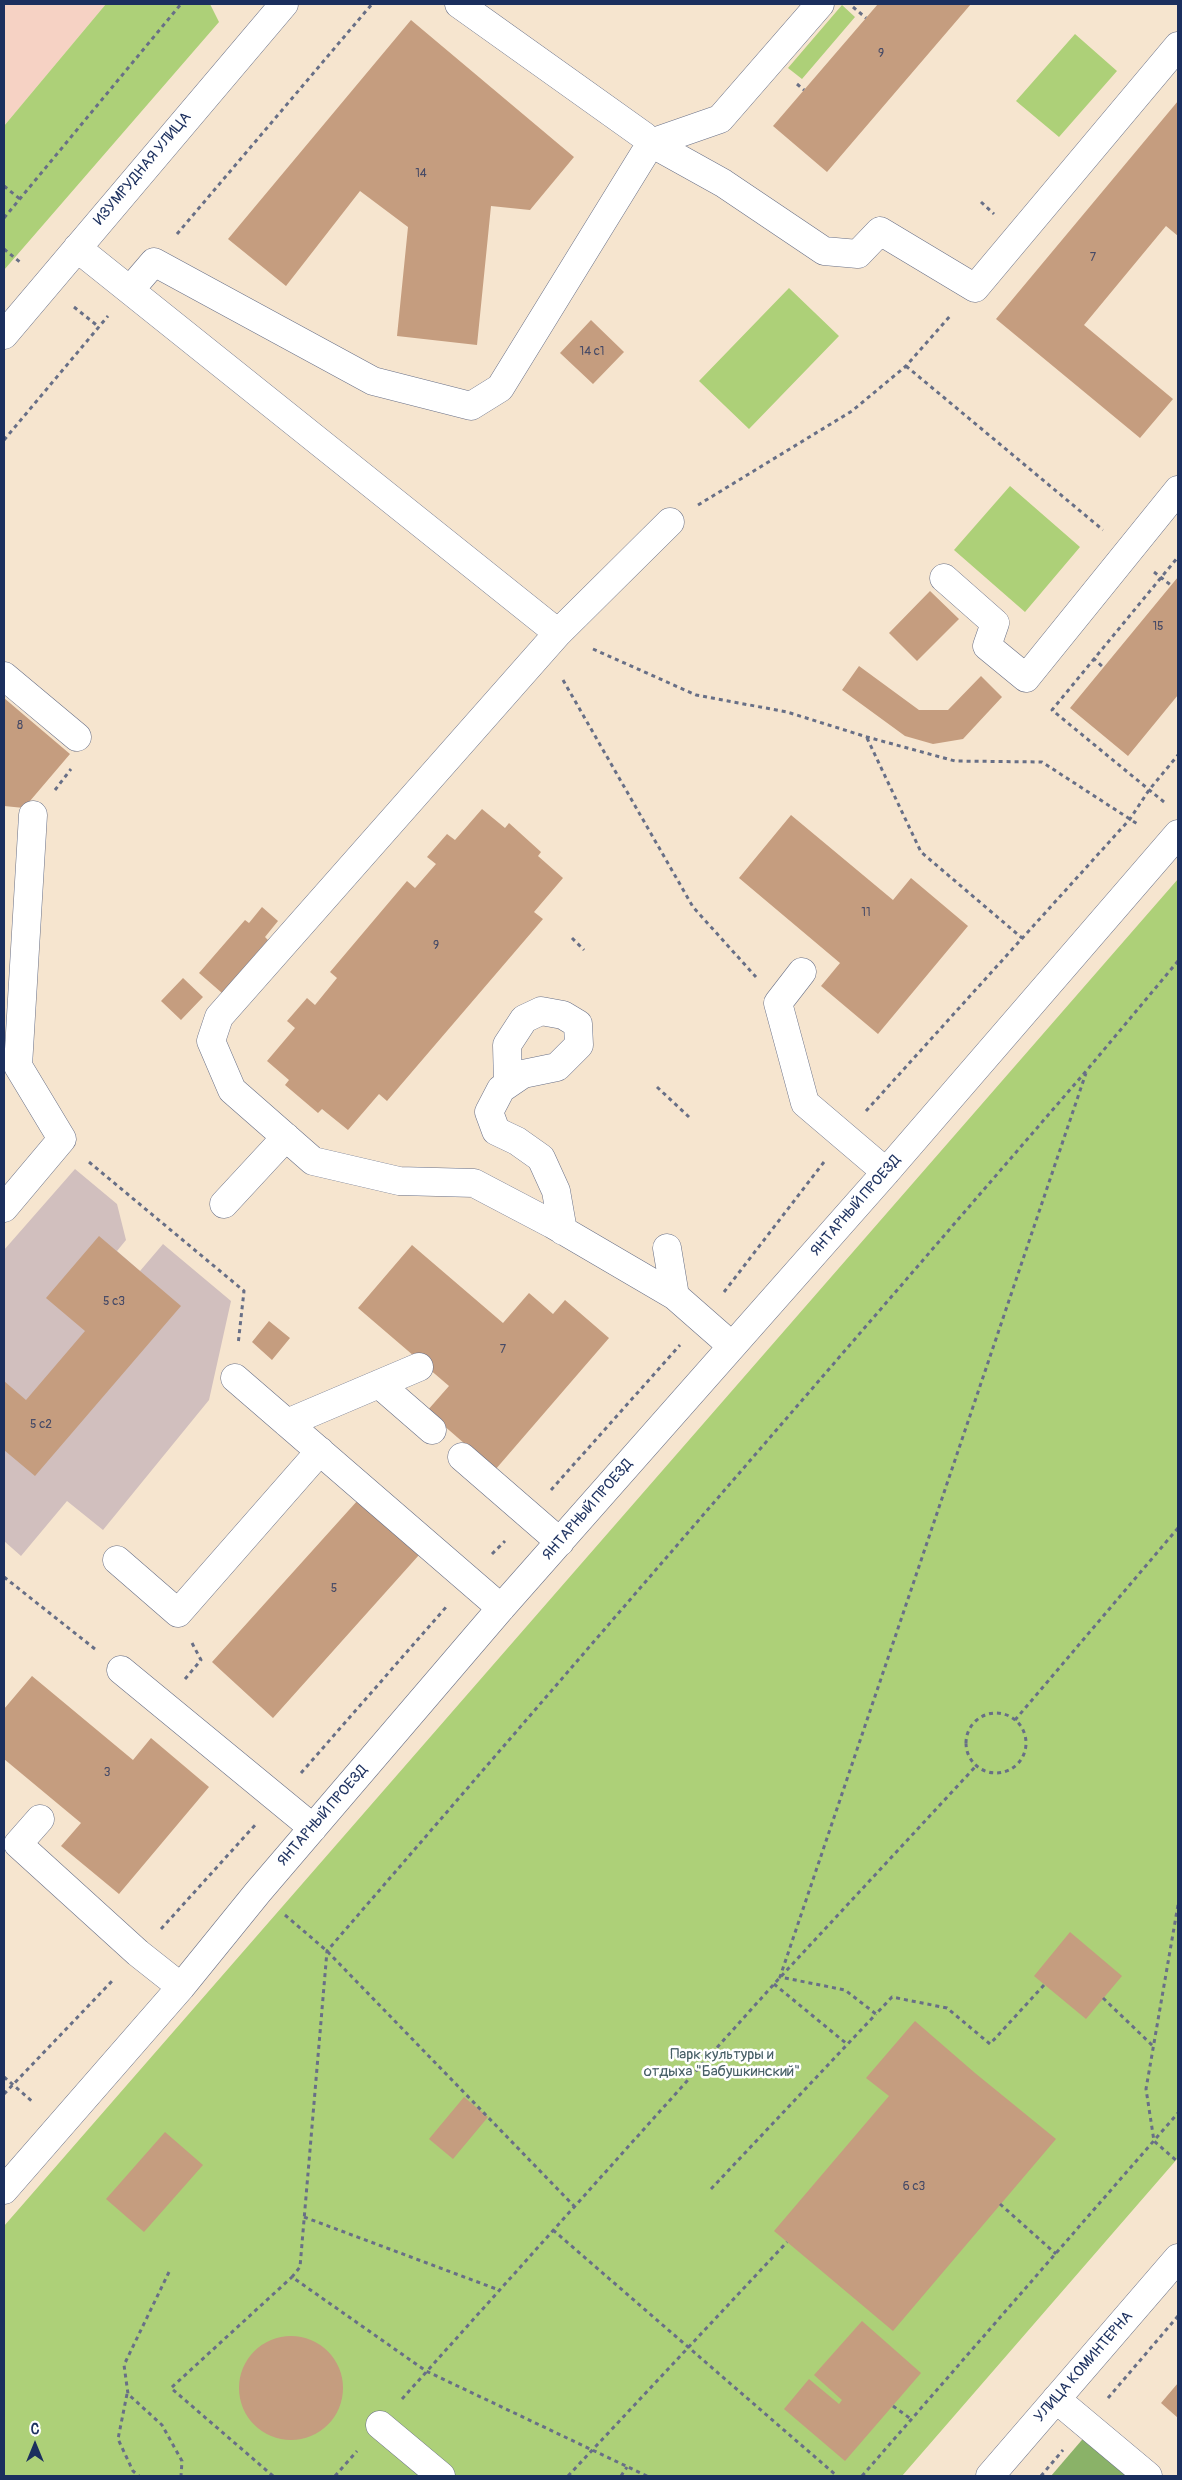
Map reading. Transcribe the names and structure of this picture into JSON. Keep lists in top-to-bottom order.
{
  "streets": {
    "street": ["ИЗУМРУДНАЯ УЛИЦА", "ЯНТАРНЫЙ ПРОЕЗД", "УЛИЦА КОМИНТЕРНА"]
  },
  "parks": ["Парк культуры и отдыха \"Бабушкинский\""],
  "house_numbers": [
    "9",
    "14",
    "7",
    "14 с1",
    "15",
    "8",
    "11",
    "9",
    "5 с3",
    "7",
    "5 с2",
    "5",
    "3",
    "6 с3"
  ],
  "north": "top"
}
